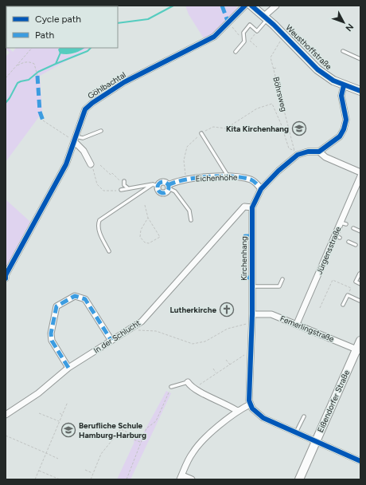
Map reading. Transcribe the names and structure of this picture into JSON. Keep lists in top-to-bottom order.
{
  "streets": {
    "main road": ["Weusthoffstraße", "Eißendorfer Straße"],
    "street": [
      "Göhlbachtal",
      "Eichenhöhe",
      "Jürgensstraße",
      "Kirchenhang",
      "Femerlingstraße",
      "In der Schlucht"
    ],
    "path": ["Böhrsweg"]
  },
  "crossings": [
    ["Weusthoffstraße", "Böhrsweg"],
    ["Eichenhöhe", "Kirchenhang"],
    ["Jürgensstraße", "Femerlingstraße"],
    ["Kirchenhang", "Femerlingstraße"],
    ["Kirchenhang", "In der Schlucht"],
    ["Femerlingstraße", "Eißendorfer Straße"]
  ],
  "places": {
    "school or university": ["Kita Kirchenhang", "Berufliche Schule Hamburg-Harburg"],
    "church": ["Lutherkirche"]
  },
  "legend": ["Cycle path", "Path"],
  "north": "bottom right"
}
